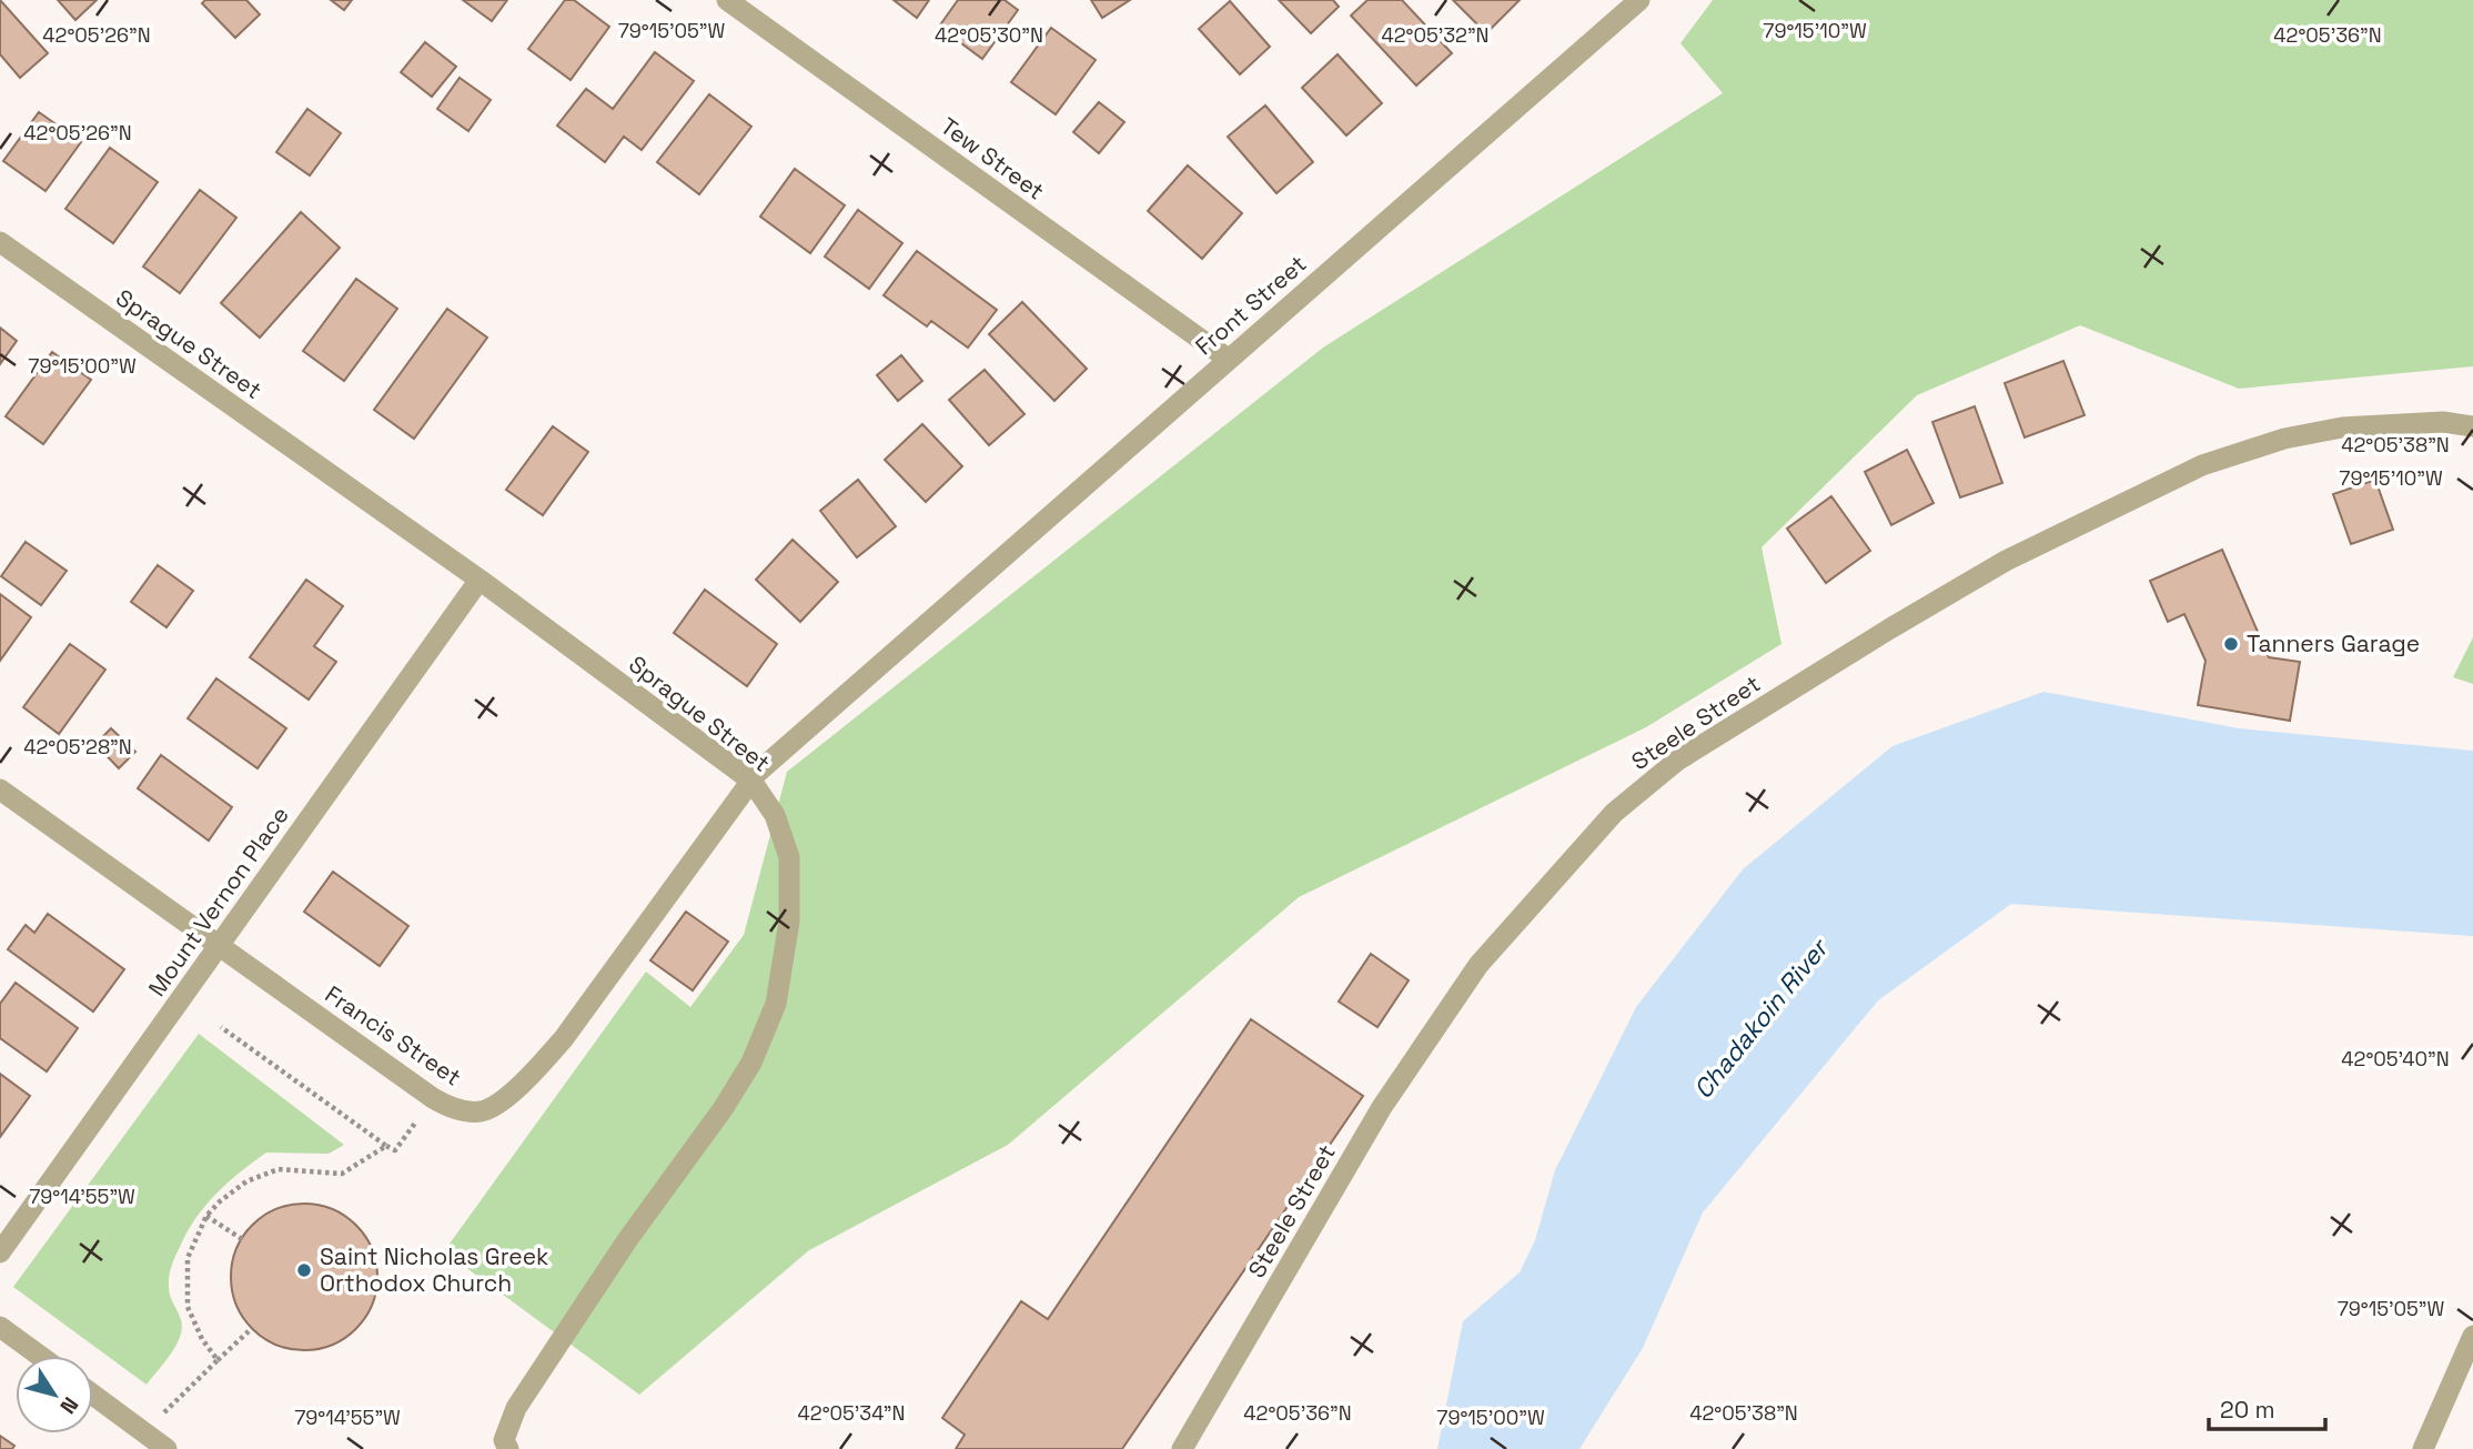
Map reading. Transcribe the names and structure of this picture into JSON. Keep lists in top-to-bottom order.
{
  "streets": {
    "street": [
      "Tew Street",
      "Front Street",
      "Sprague Street",
      "Steele Street",
      "Mount Vernon Place",
      "Francis Street"
    ]
  },
  "crossings": [
    ["Tew Street", "Front Street"],
    ["Front Street", "Sprague Street"],
    ["Front Street", "Francis Street"],
    ["Sprague Street", "Mount Vernon Place"],
    ["Sprague Street", "Francis Street"],
    ["Mount Vernon Place", "Francis Street"]
  ],
  "water": ["Chadakoin River"],
  "places": ["Tanners Garage", "Saint Nicholas Greek Orthodox Church"],
  "scale_bar": "20 m",
  "north": "bottom right",
  "coordinates": [
    "79°15'05\"W",
    "79°15'10\"W",
    "42°05'32\"N",
    "42°05'36\"N",
    "42°05'26\"N",
    "42°05'30\"N",
    "79°15'00\"W",
    "42°05'38\"N",
    "42°05'28\"N",
    "42°05'40\"N",
    "79°14'55\"W",
    "42°05'34\"N"
  ]
}
